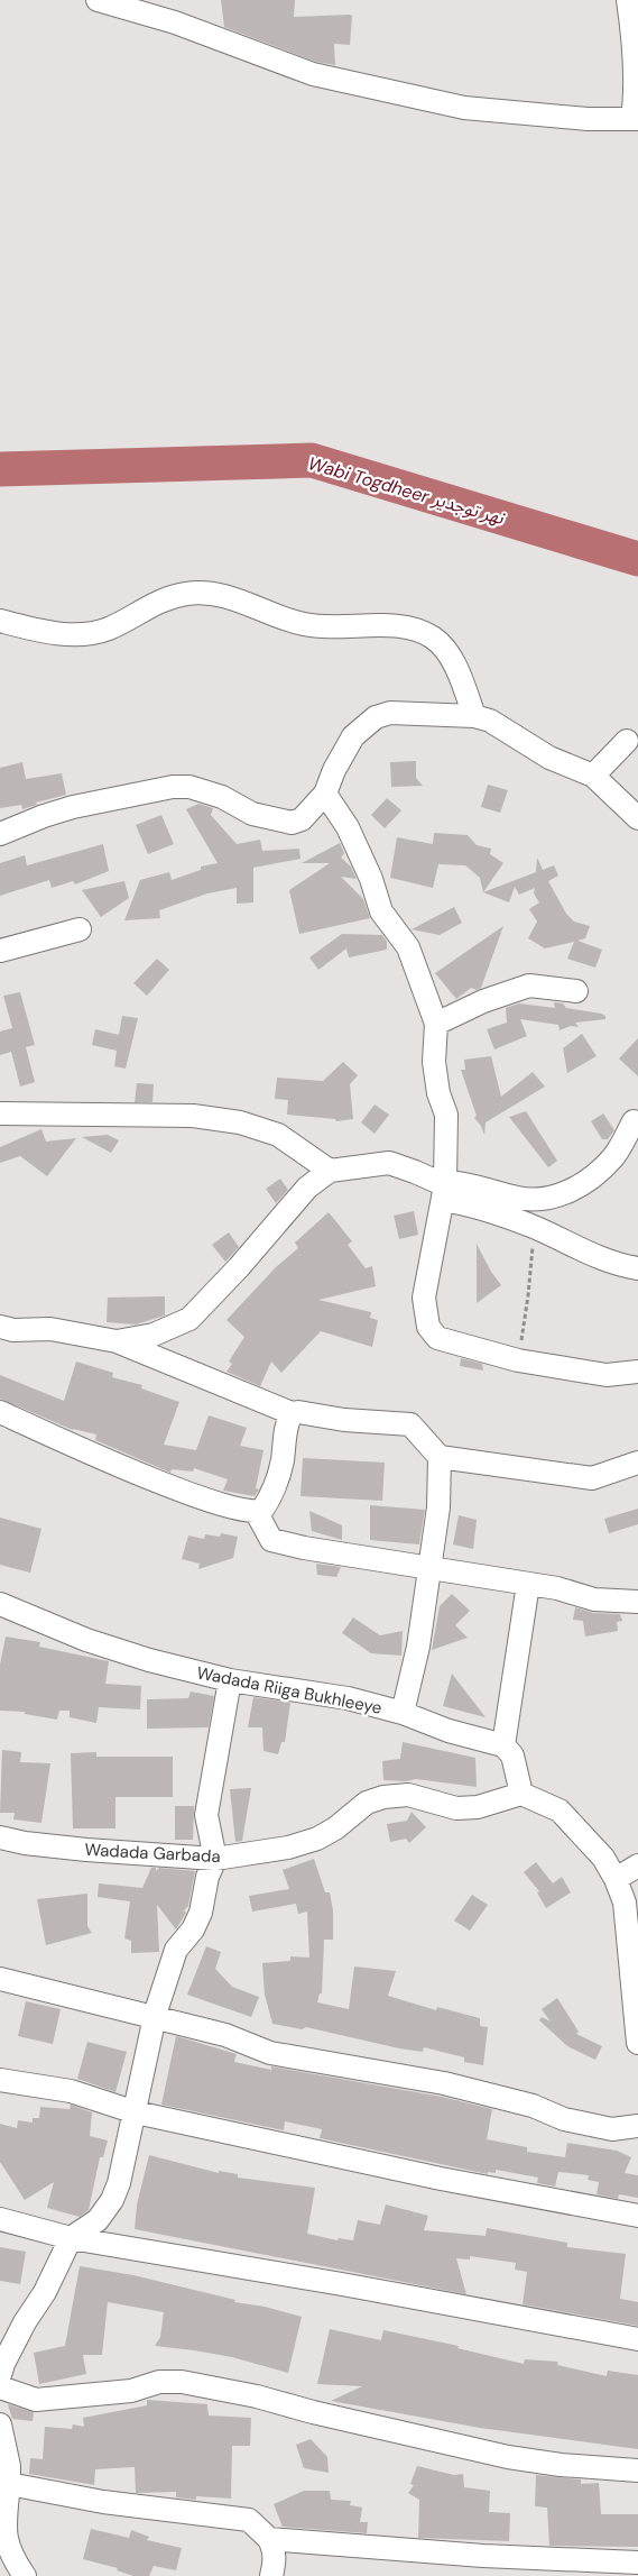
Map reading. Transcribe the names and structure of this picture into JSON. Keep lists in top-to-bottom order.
{
  "streets": {
    "street": ["Wadada Riiga Bukhleeye", "Wadada Garbada"]
  },
  "water": ["Wabi Togdheer نهر توجدير"]
}
